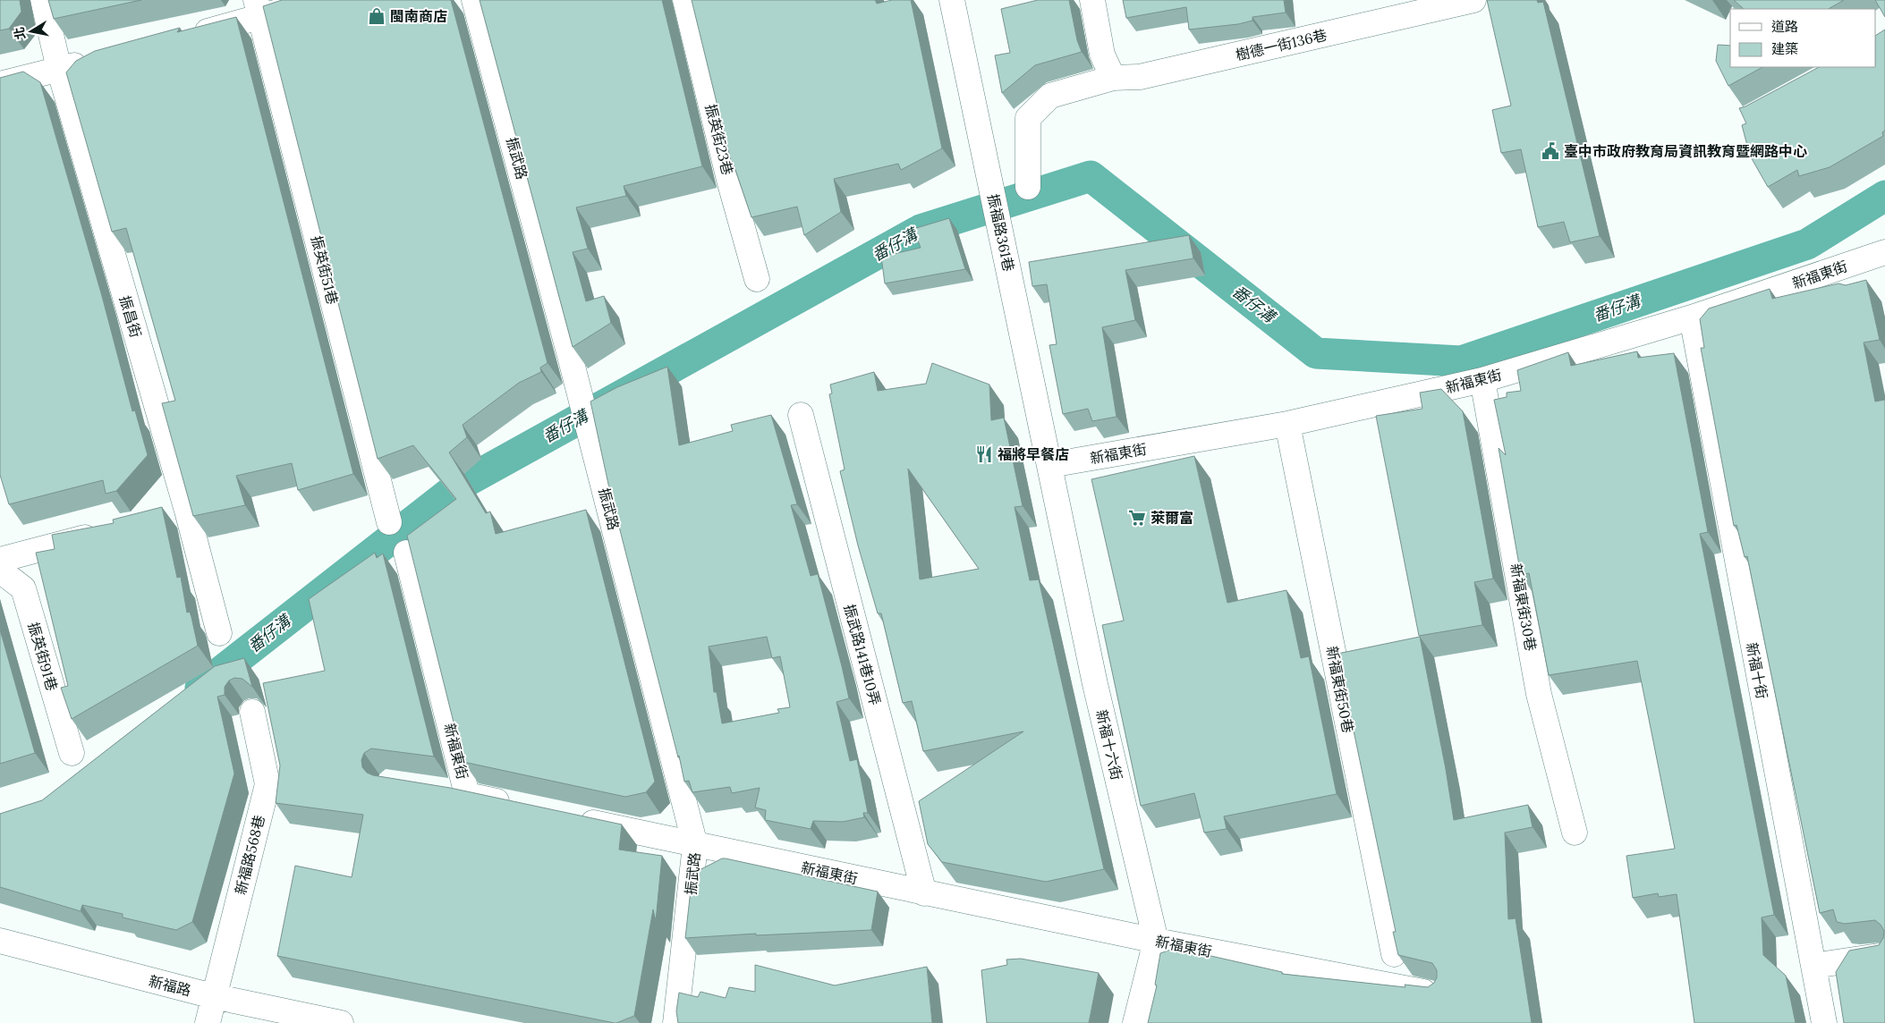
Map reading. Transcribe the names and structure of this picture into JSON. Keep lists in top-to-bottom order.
{
  "streets": {
    "street": [
      "樹德一街136巷",
      "振英街23巷",
      "振武路",
      "振福路361巷",
      "振英街51巷",
      "新福東街",
      "振昌街",
      "新福東街30巷",
      "振武路141巷10弄",
      "振英街91巷",
      "新福十街",
      "新福東街50巷",
      "新福十六街",
      "新福路568巷",
      "新福路"
    ]
  },
  "crossings": [
    ["振武路", "新福東街"],
    ["振福路361巷", "新福東街"],
    ["振福路361巷", "新福十六街"],
    ["新福東街", "新福東街30巷"],
    ["新福東街", "振武路141巷10弄"],
    ["新福東街", "新福十街"],
    ["新福東街", "新福東街50巷"],
    ["新福東街", "新福十六街"],
    ["新福路568巷", "新福路"]
  ],
  "water": ["番仔溝"],
  "places": {
    "shop": ["閩南商店"],
    "public building": ["臺中市政府教育局資訊教育暨網路中心"],
    "restaurant": ["福將早餐店"],
    "supermarket": ["萊爾富"]
  },
  "legend": ["道路", "建築"],
  "north": "left"
}
